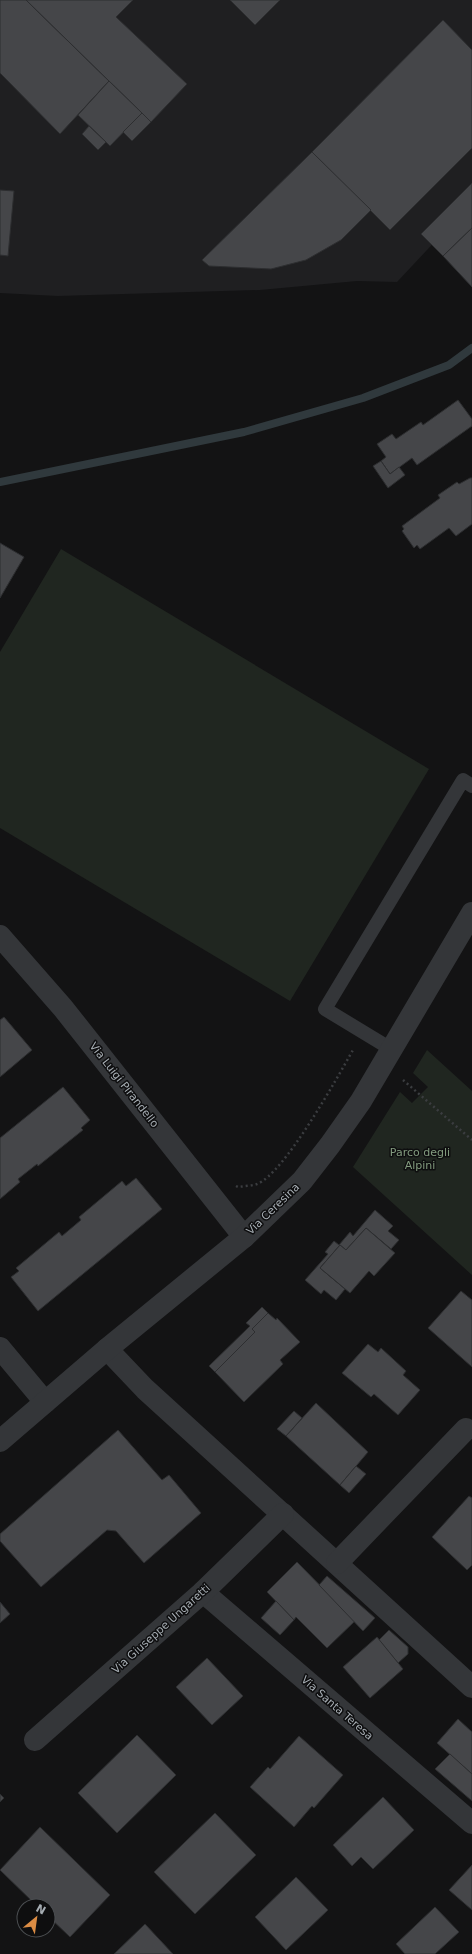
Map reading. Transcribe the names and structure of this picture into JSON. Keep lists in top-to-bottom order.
{
  "streets": {
    "street": [
      "Via Luigi Pirandello",
      "Via Ceresina",
      "Via Giuseppe Ungaretti",
      "Via Santa Teresa"
    ]
  },
  "crossings": [
    ["Via Luigi Pirandello", "Via Ceresina"],
    ["Via Giuseppe Ungaretti", "Via Santa Teresa"]
  ],
  "parks": ["Parco degli Alpini"],
  "north": "top right"
}
